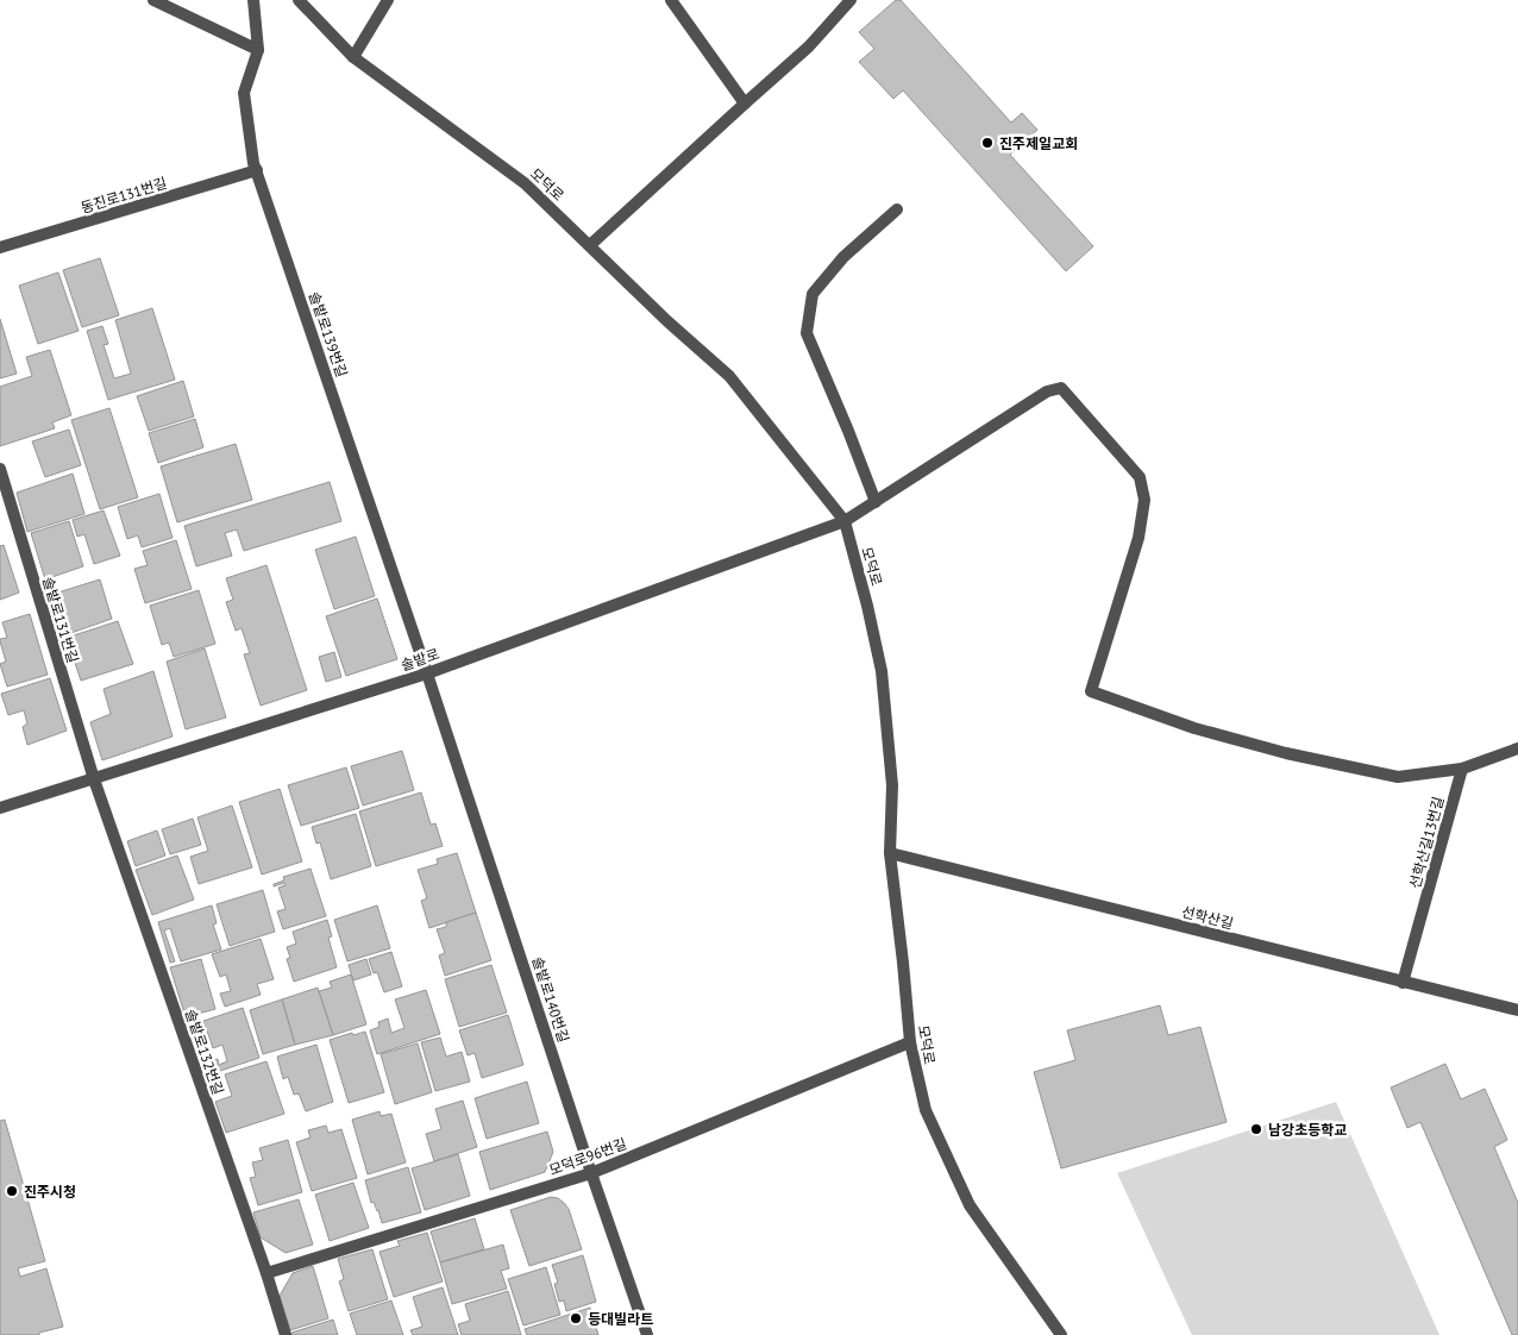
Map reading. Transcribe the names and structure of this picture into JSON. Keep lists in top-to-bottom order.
{
  "streets": {
    "street": [
      "모덕로",
      "동진로131번길",
      "솔밭로139번길",
      "솔밭로131번길",
      "솔밭로",
      "선학산길13번길",
      "선학산길",
      "솔밭로140번길",
      "솔밭로132번길",
      "모덕로96번길"
    ]
  },
  "crossings": [
    ["모덕로", "솔밭로"],
    ["모덕로", "선학산길"],
    ["모덕로", "모덕로96번길"],
    ["동진로131번길", "솔밭로139번길"],
    ["솔밭로139번길", "솔밭로"],
    ["솔밭로139번길", "솔밭로140번길"],
    ["솔밭로131번길", "솔밭로"],
    ["솔밭로131번길", "솔밭로132번길"],
    ["솔밭로", "선학산길13번길"],
    ["솔밭로", "솔밭로140번길"],
    ["솔밭로", "솔밭로132번길"],
    ["선학산길13번길", "선학산길"],
    ["솔밭로140번길", "모덕로96번길"],
    ["솔밭로132번길", "모덕로96번길"]
  ],
  "places": [
    "진주제일교회",
    "남강초등학교",
    "진주시청",
    "등대빌라트"
  ]
}
